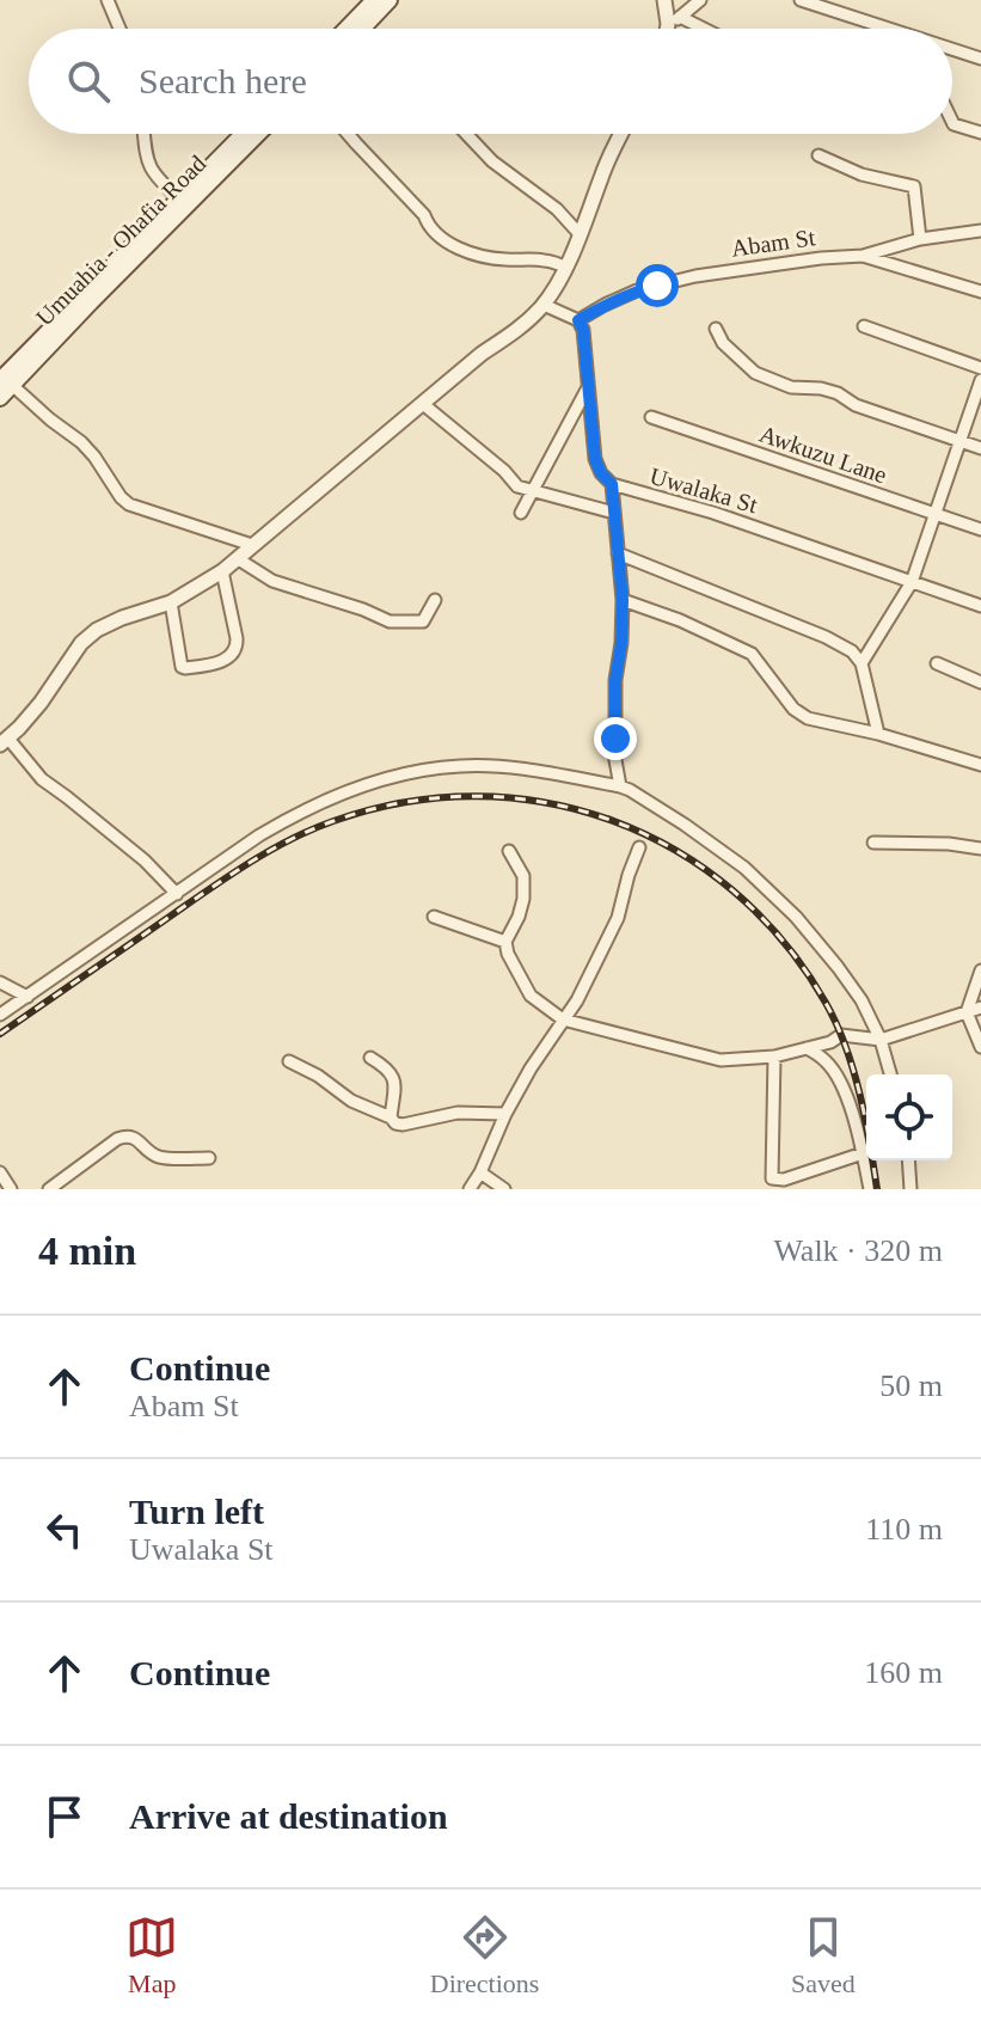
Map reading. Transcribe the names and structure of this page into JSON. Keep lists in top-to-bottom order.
{
  "streets": {
    "main road": ["Umuahia - Ohafia Road"],
    "street": ["Abam St", "Awkuzu Lane", "Uwalaka St"]
  },
  "crossings": [
    ["Abam St", "Uwalaka St"]
  ],
  "page": {
    "search": "Search here",
    "heading": ["4 min", "Walk · 320 m"],
    "list": [
      ["Continue", "Abam St", "50 m"],
      ["Turn left", "Uwalaka St", "110 m"],
      ["Continue", "160 m"],
      "Arrive at destination"
    ],
    "nav": ["Map", "Directions", "Saved"]
  }
}
